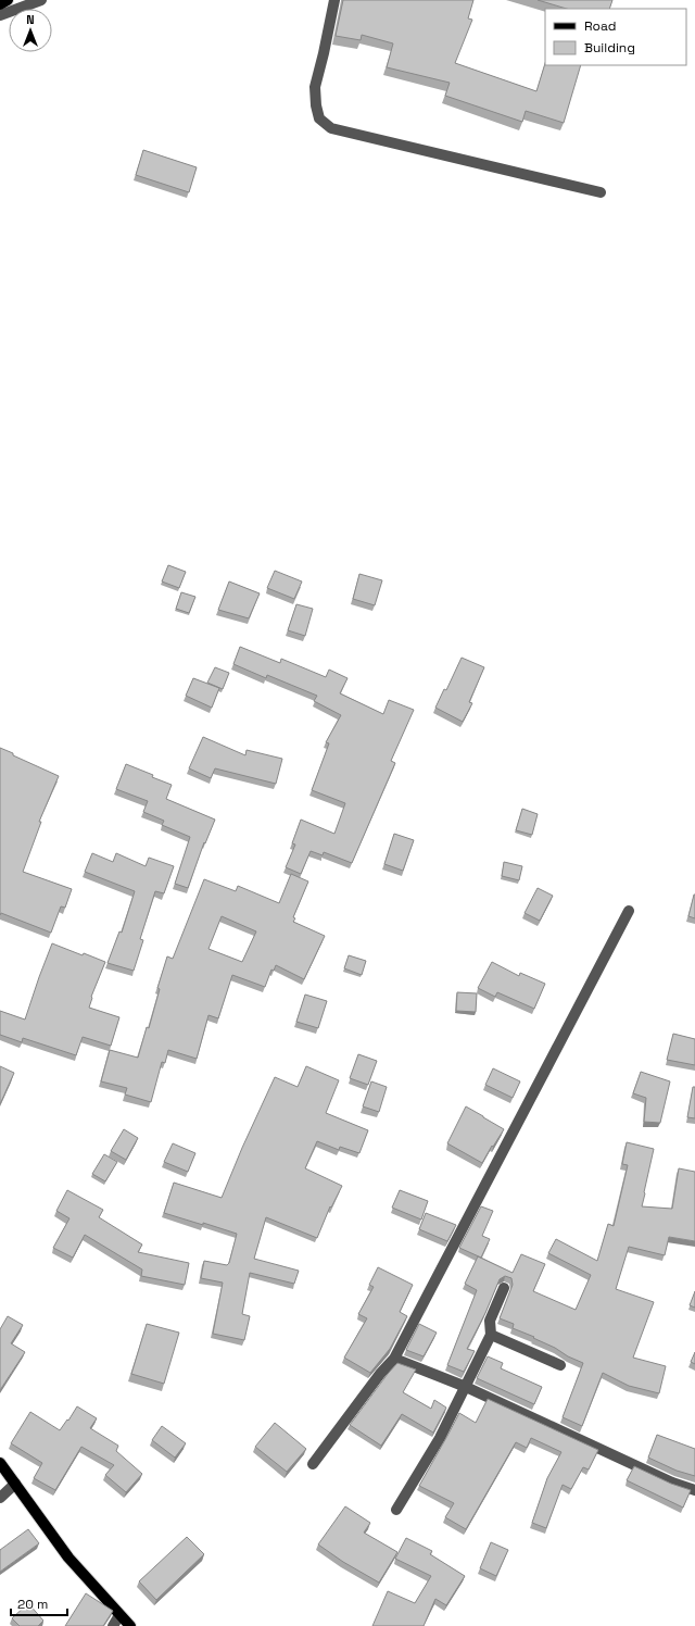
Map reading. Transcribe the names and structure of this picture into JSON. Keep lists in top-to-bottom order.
{
  "legend": ["Road", "Building"],
  "scale_bar": "20 m",
  "north": "top"
}
